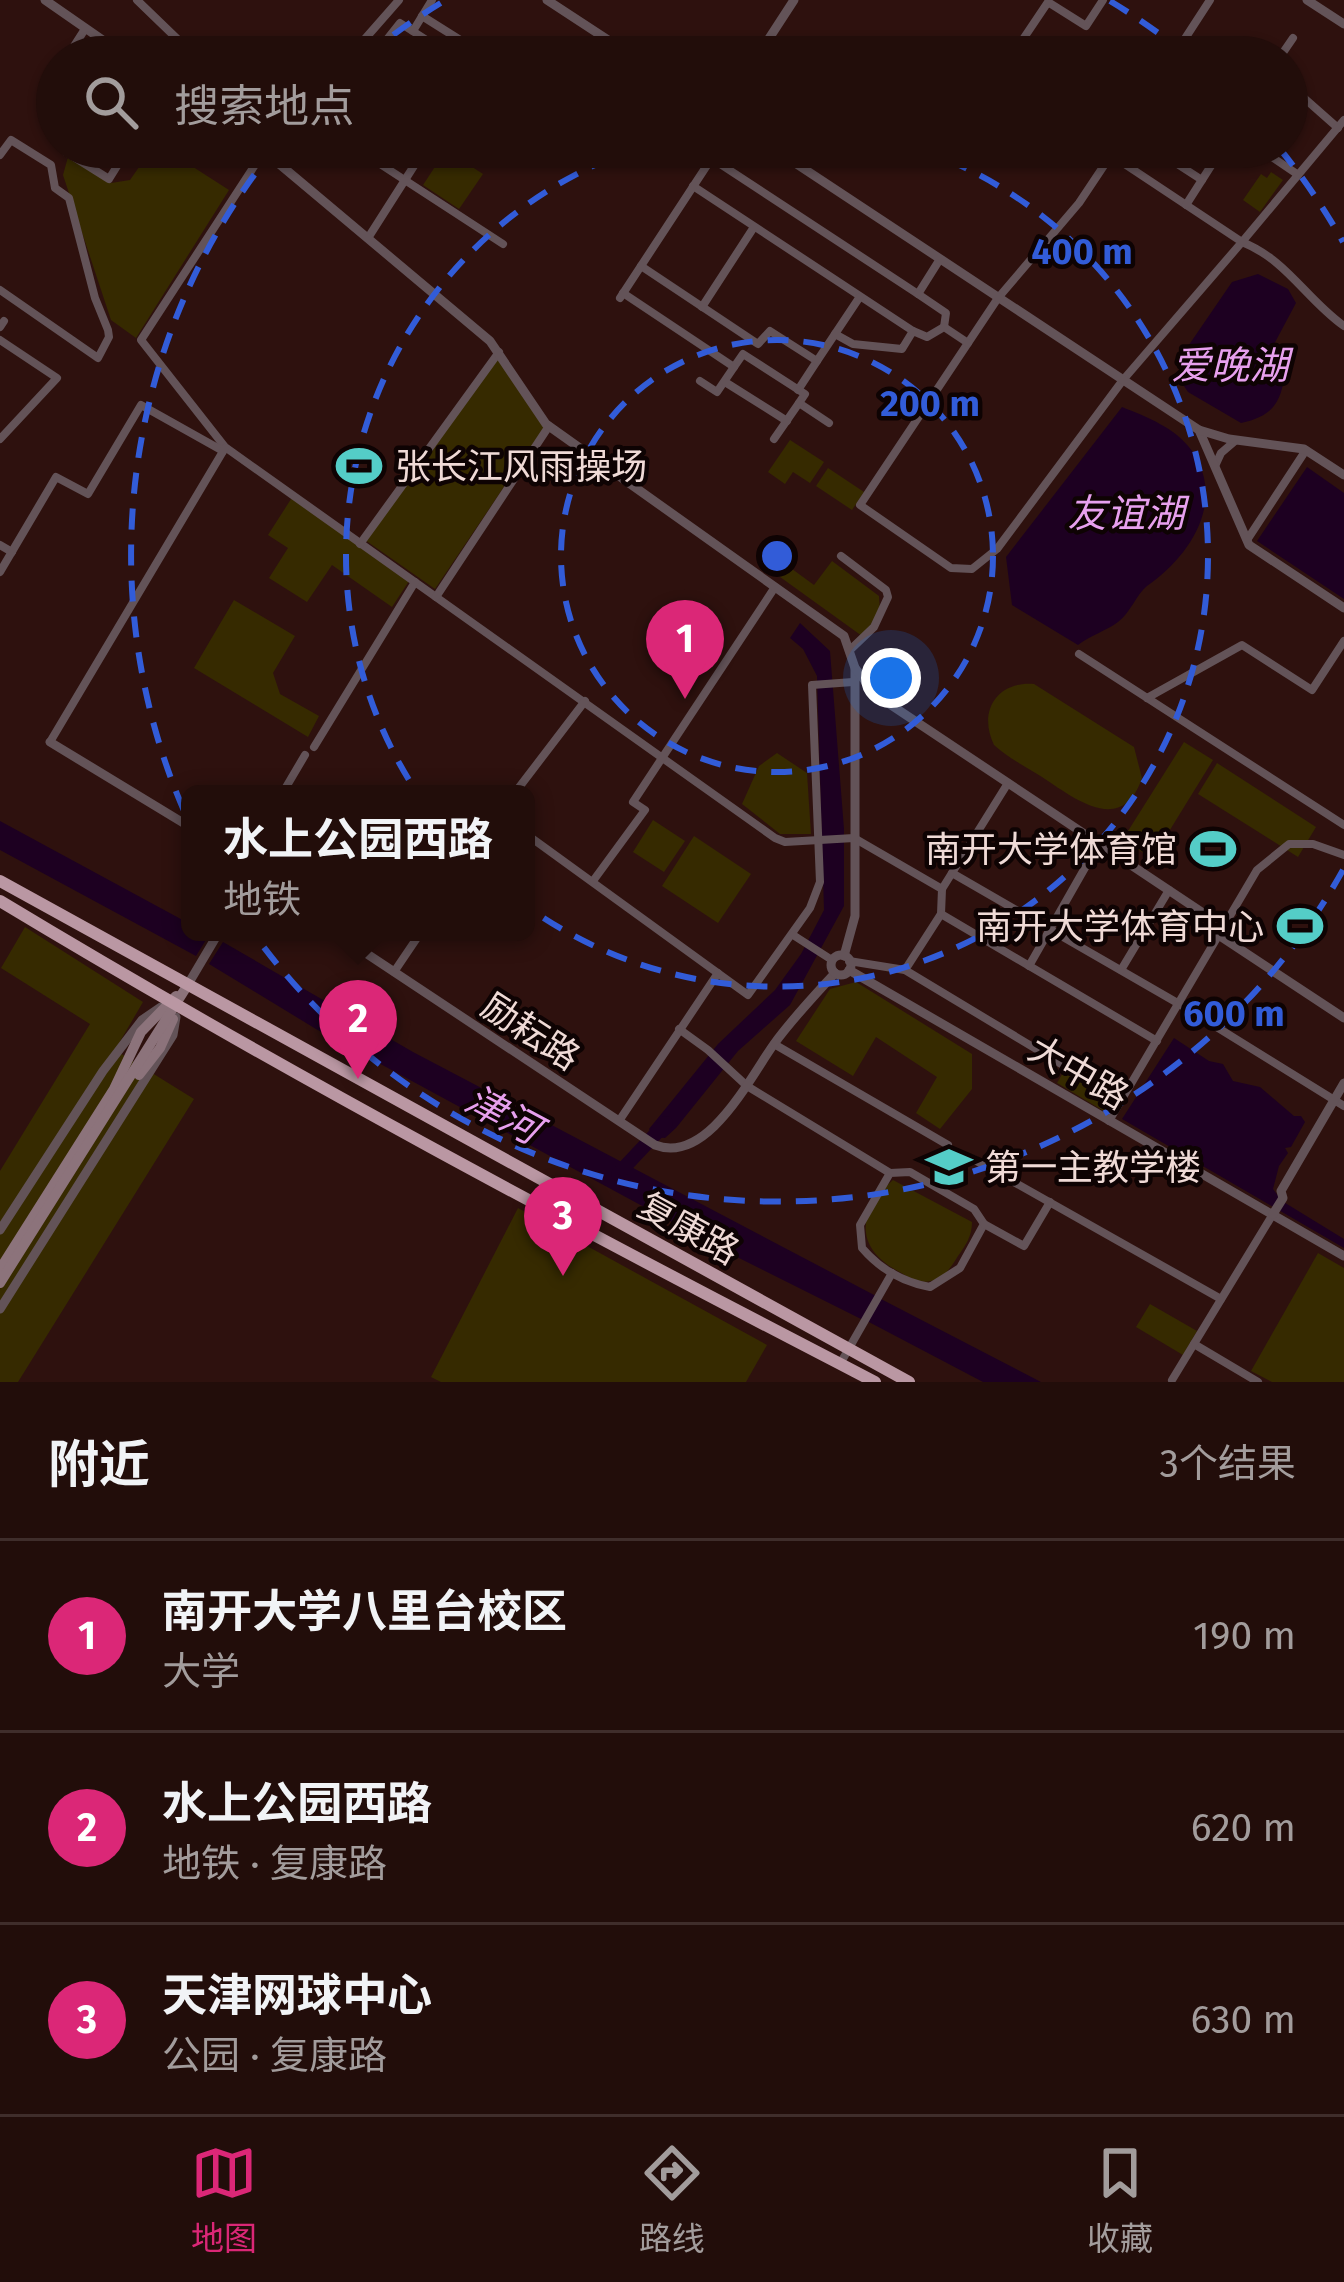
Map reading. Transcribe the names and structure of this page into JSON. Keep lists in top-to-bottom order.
{
  "streets": {
    "highway": ["复康路"],
    "street": ["励耘路", "大中路"]
  },
  "water": ["爱晚湖", "友谊湖", "津河"],
  "places": {
    "sports": ["张长江风雨操场", "南开大学体育馆", "南开大学体育中心"],
    "school or university": ["第一主教学楼"]
  },
  "page": {
    "search": "搜索地点",
    "pins": ["1", "2", "3"],
    "popup": ["水上公园西路", "地铁"],
    "heading": ["附近", "3个结果"],
    "list": [
      {
        "mark": "1",
        "name": "南开大学八里台校区",
        "note": "大学",
        "value": "190 m"
      },
      {
        "mark": "2",
        "name": "水上公园西路",
        "note": "地铁 · 复康路",
        "value": "620 m"
      },
      {
        "mark": "3",
        "name": "天津网球中心",
        "note": "公园 · 复康路",
        "value": "630 m"
      }
    ],
    "nav": ["地图", "路线", "收藏"]
  },
  "rings": ["400 m", "200 m", "600 m"]
}
